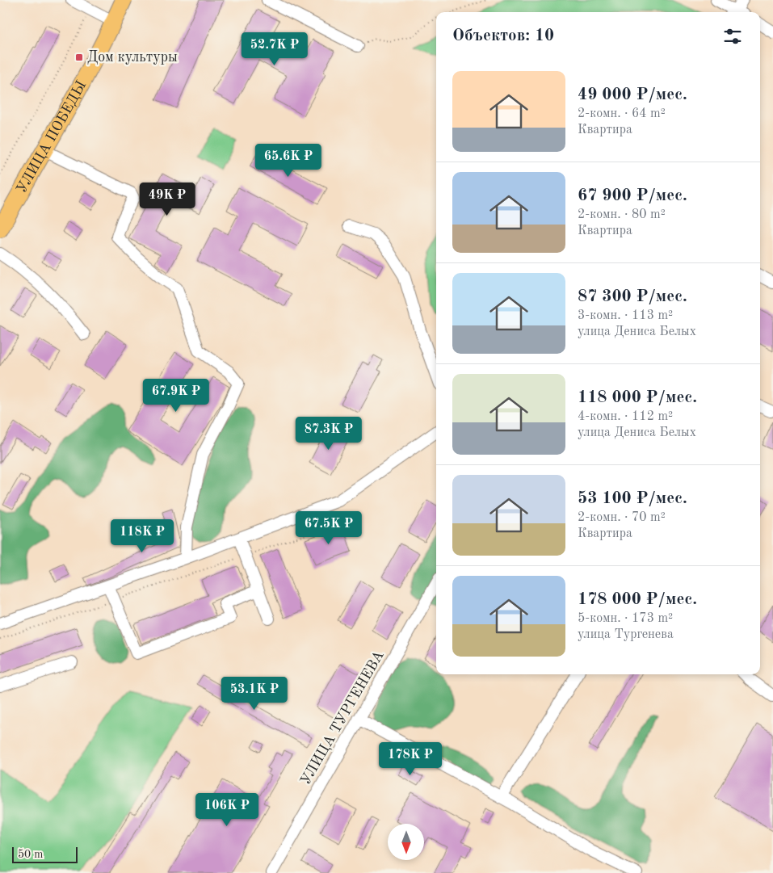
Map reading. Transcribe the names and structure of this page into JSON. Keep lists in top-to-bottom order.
{
  "streets": {
    "highway": ["УЛИЦА ПОБЕДЫ"],
    "street": ["УЛИЦА ТУРГЕНЕВА"]
  },
  "places": {
    "transit": ["Дом культуры"]
  },
  "scale_bar": "50 m",
  "north": "bottom",
  "page": {
    "heading": "Объектов: 10",
    "price": [
      "52.7K ₽",
      "65.6K ₽",
      "49K ₽",
      "67.9K ₽",
      "87.3K ₽",
      "67.5K ₽",
      "118K ₽",
      "53.1K ₽",
      "178K ₽",
      "106K ₽"
    ],
    "list": [
      {
        "name": "49 000 ₽/мес.",
        "note": "2-комн. · 64 m² · Квартира"
      },
      {
        "name": "67 900 ₽/мес.",
        "note": "2-комн. · 80 m² · Квартира"
      },
      {
        "name": "87 300 ₽/мес.",
        "note": "3-комн. · 113 m² · улица Дениса Белых"
      },
      {
        "name": "118 000 ₽/мес.",
        "note": "4-комн. · 112 m² · улица Дениса Белых"
      },
      {
        "name": "53 100 ₽/мес.",
        "note": "2-комн. · 70 m² · Квартира"
      },
      {
        "name": "178 000 ₽/мес.",
        "note": "5-комн. · 173 m² · улица Тургенева"
      }
    ],
    "scale": "50 m"
  }
}
